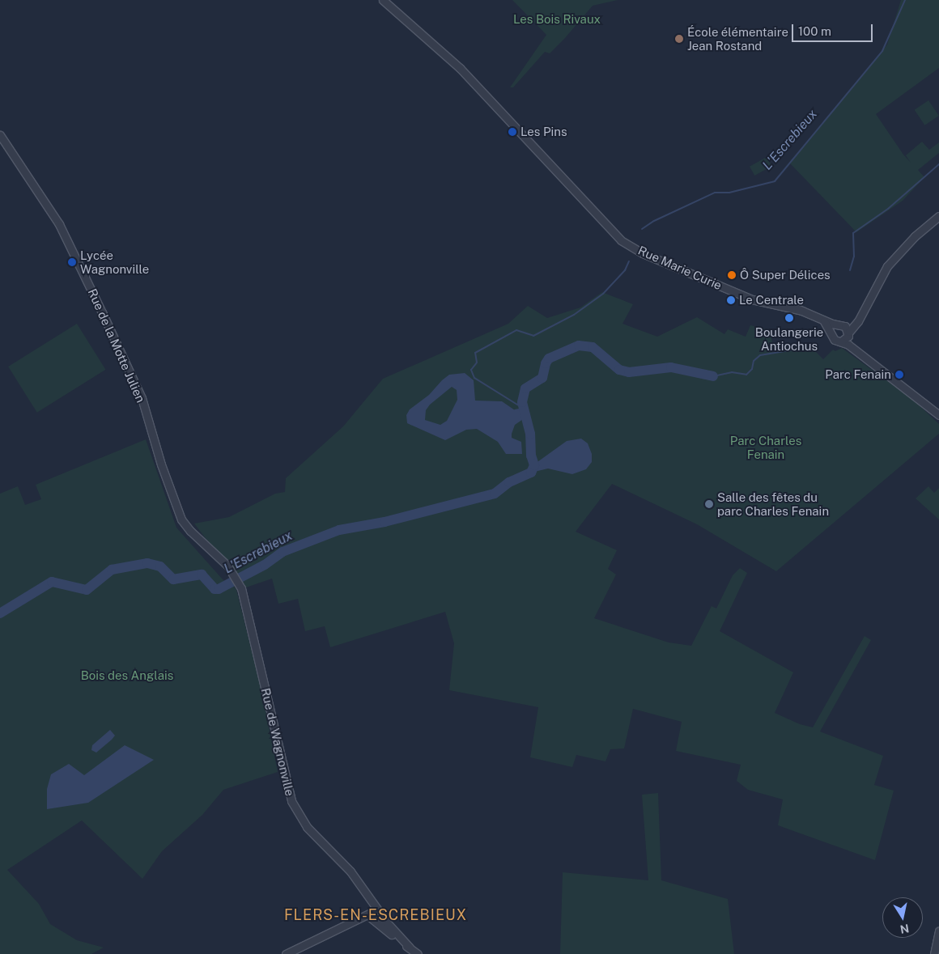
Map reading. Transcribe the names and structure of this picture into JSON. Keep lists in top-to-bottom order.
{
  "streets": {
    "street": ["Rue Marie Curie", "Rue de la Motte Julien", "Rue de Wagnonville"]
  },
  "crossings": [
    ["Rue de la Motte Julien", "Rue de Wagnonville"]
  ],
  "districts": ["FLERS-EN-ESCREBIEUX"],
  "water": ["L'Escrebieux"],
  "parks": ["Les Bois Rivaux", "Parc Charles Fenain", "Bois des Anglais"],
  "places": [
    "École élémentaire Jean Rostand",
    "Les Pins",
    "Lycée Wagnonville",
    "Ô Super Délices",
    "Le Centrale",
    "Boulangerie Antiochus",
    "Parc Fenain",
    "Salle des fêtes du parc Charles Fenain"
  ],
  "scale_bar": "100 m",
  "north": "bottom"
}
